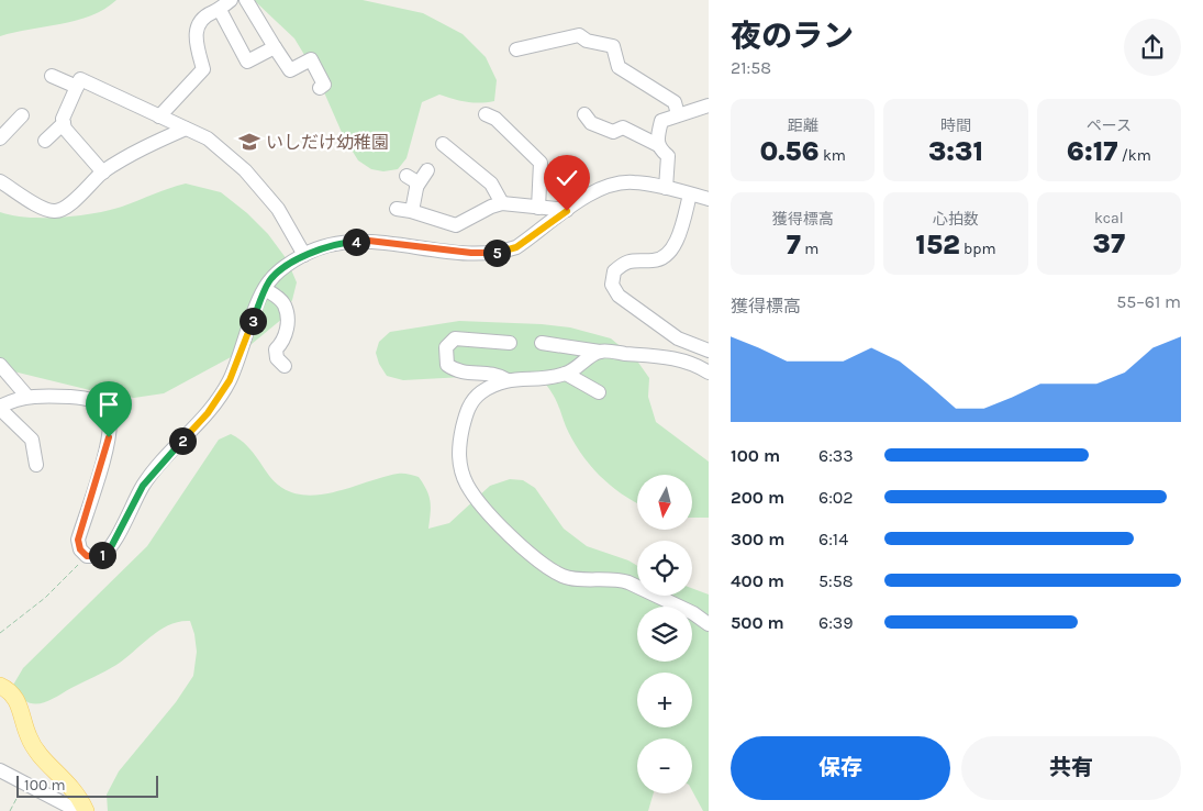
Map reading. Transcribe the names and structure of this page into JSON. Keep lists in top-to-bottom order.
{
  "places": {
    "school or university": ["いしだけ幼稚園"]
  },
  "scale_bar": "100 m",
  "north": "bottom",
  "page": {
    "heading": ["夜のラン", "21:58"],
    "stats": [
      ["距離", "0.56 km"],
      ["時間", "3:31"],
      ["ペース", "6:17 /km"],
      ["獲得標高", "7 m"],
      ["心拍数", "152 bpm"],
      ["kcal", "37"]
    ],
    "pins": [
      "4",
      "5",
      "3",
      "2",
      "1"
    ],
    "chart": ["獲得標高", "55–61 m"],
    "list": [
      {
        "name": "100 m",
        "note": "6:33"
      },
      {
        "name": "200 m",
        "note": "6:02"
      },
      {
        "name": "300 m",
        "note": "6:14"
      },
      {
        "name": "400 m",
        "note": "5:58"
      },
      {
        "name": "500 m",
        "note": "6:39"
      }
    ],
    "map_buttons": ["+", "−"],
    "buttons": ["保存", "共有"],
    "scale": "100 m"
  }
}
